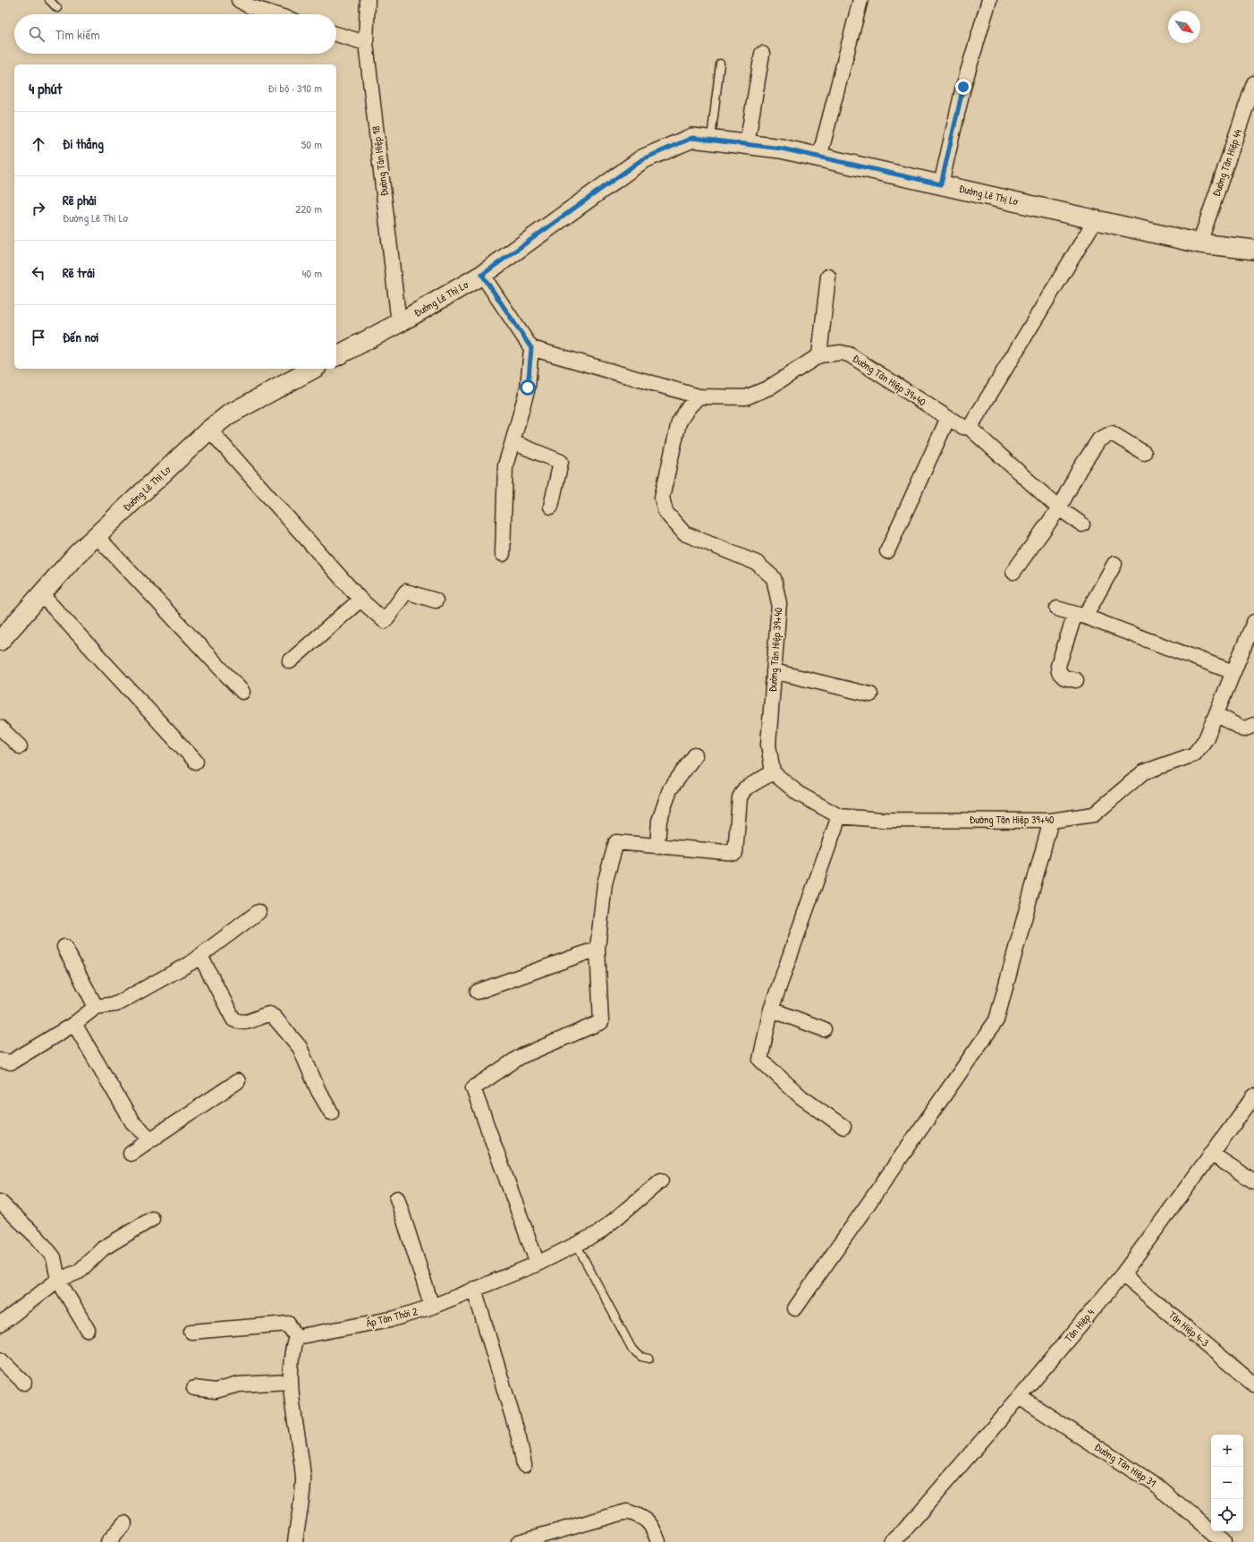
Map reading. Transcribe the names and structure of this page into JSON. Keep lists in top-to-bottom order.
{
  "streets": {
    "street": [
      "Đường Tân Hiệp 18",
      "Đường Tân Hiệp 44",
      "Đường Lê Thị Lơ",
      "Đường Tân Hiệp 39+40",
      "Ấp Tân Thới 2",
      "Tân Hiệp 4",
      "Tân Hiệp 4-3",
      "Đường Tân Hiệp 31"
    ]
  },
  "crossings": [
    ["Đường Tân Hiệp 18", "Đường Lê Thị Lơ"],
    ["Đường Tân Hiệp 44", "Đường Lê Thị Lơ"],
    ["Tân Hiệp 4", "Tân Hiệp 4-3"],
    ["Tân Hiệp 4", "Đường Tân Hiệp 31"]
  ],
  "north": "bottom right",
  "page": {
    "search": "Tìm kiếm",
    "heading": ["4 phút", "Đi bộ · 310 m"],
    "list": [
      ["Đi thẳng", "50 m"],
      ["Rẽ phải", "Đường Lê Thị Lơ", "220 m"],
      ["Rẽ trái", "40 m"],
      "Đến nơi"
    ],
    "map_buttons": ["+", "−"]
  }
}
